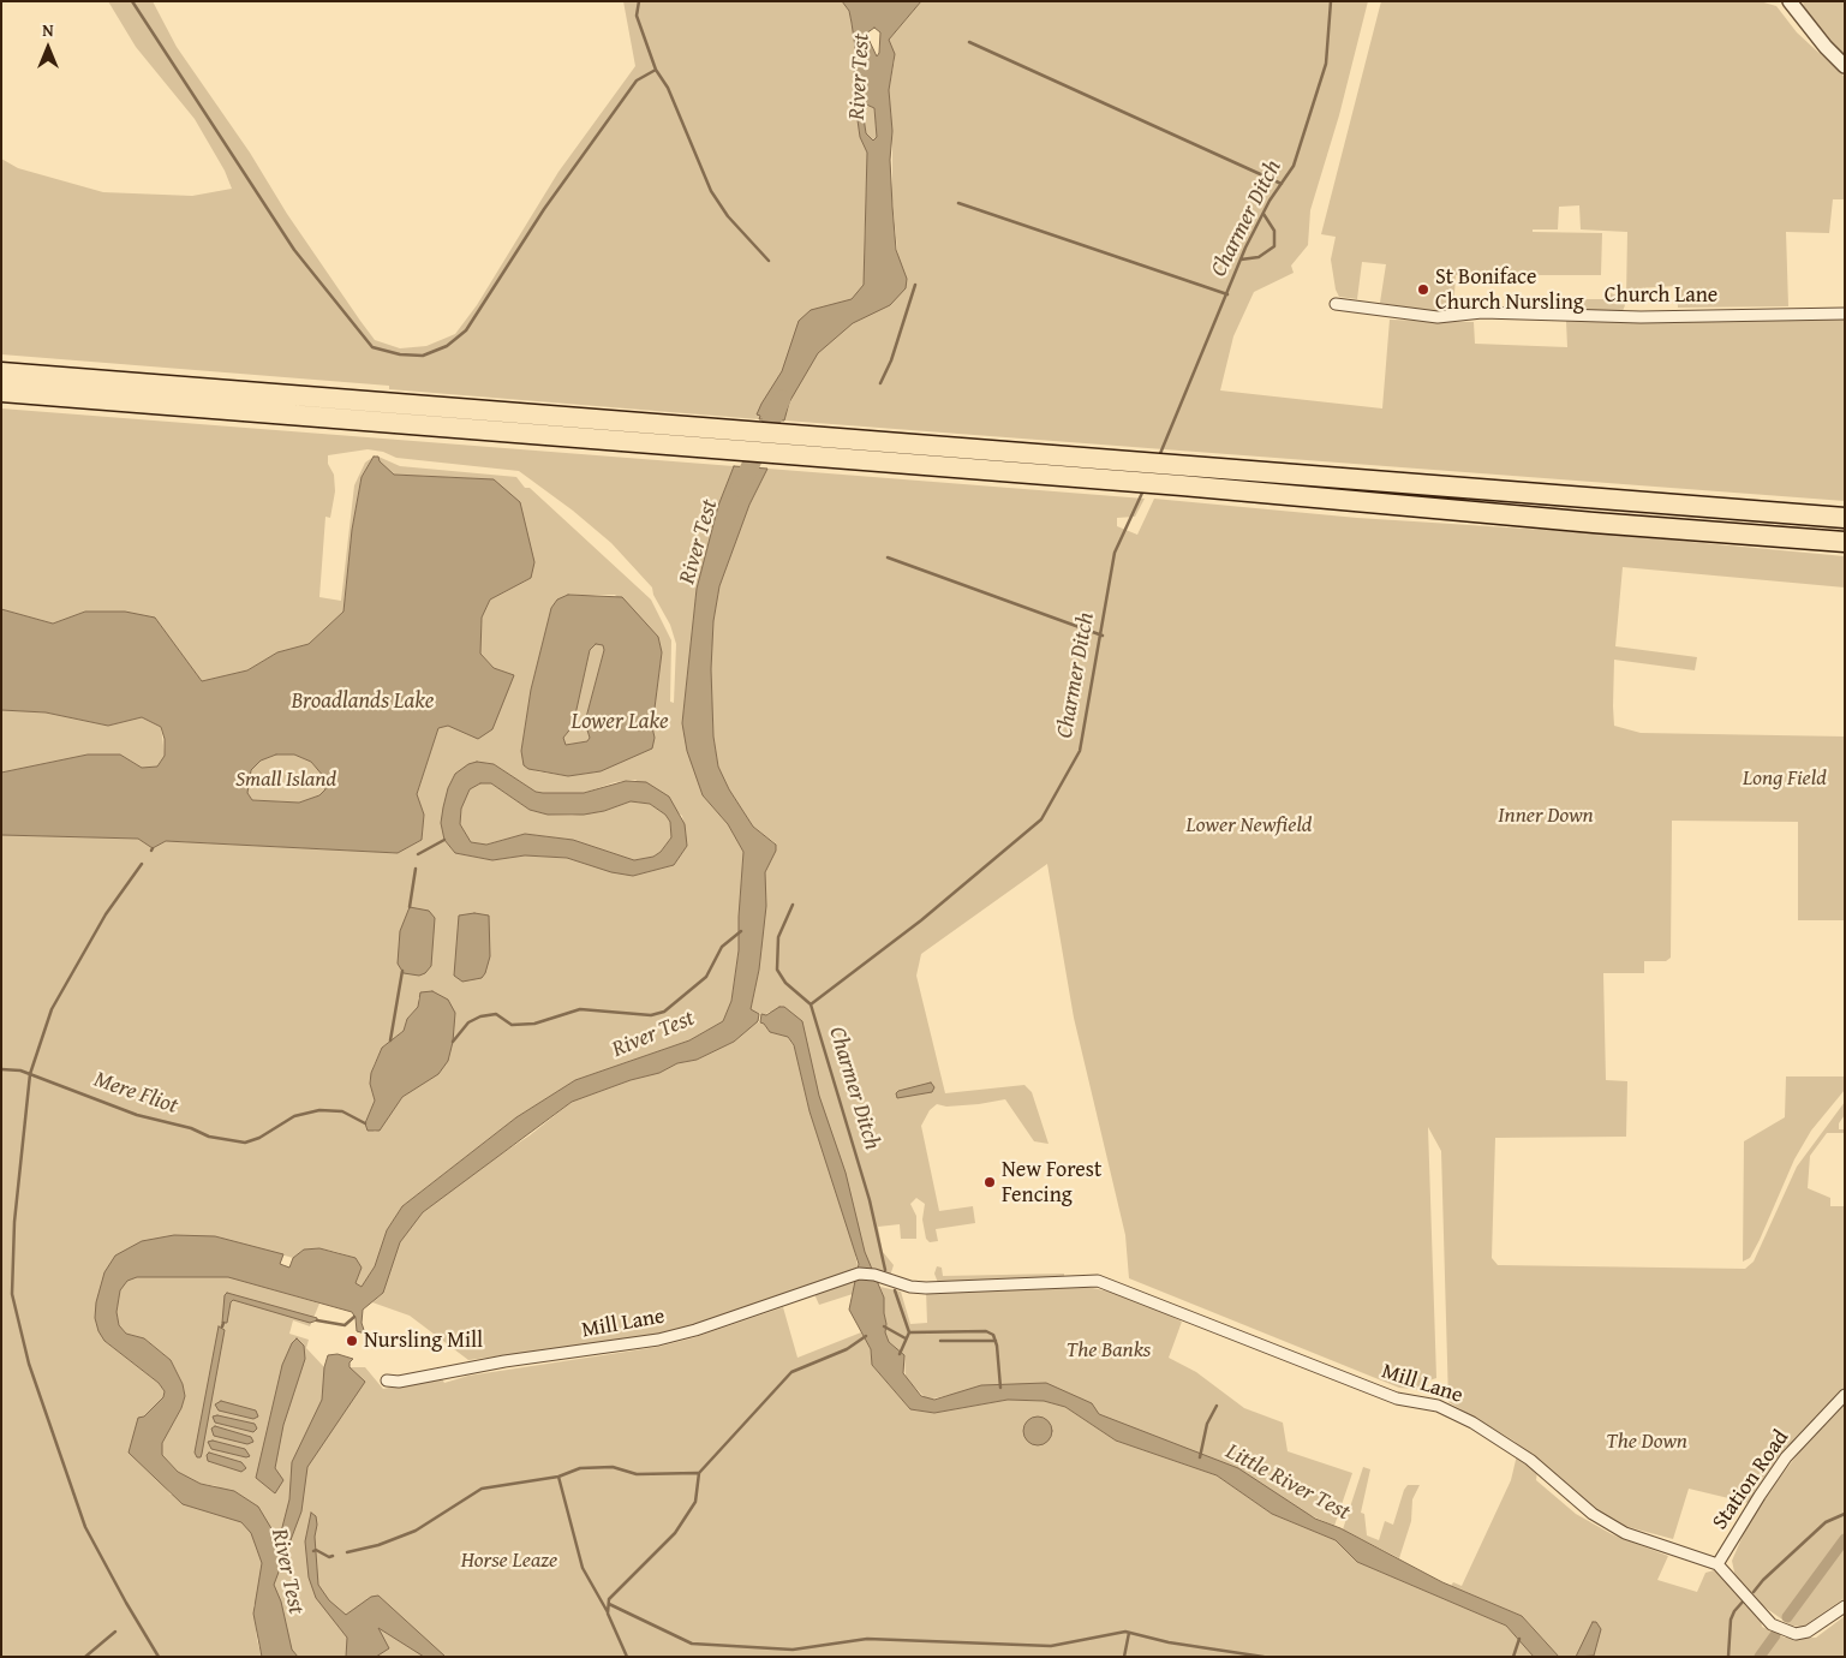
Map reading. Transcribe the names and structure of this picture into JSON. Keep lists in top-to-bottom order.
{
  "streets": {
    "street": ["Church Lane", "Mill Lane", "Station Road"]
  },
  "crossings": [
    ["Mill Lane", "Station Road"]
  ],
  "water": [
    "River Test",
    "Charmer Ditch",
    "Broadlands Lake",
    "Lower Lake",
    "Mere Fliot",
    "Little River Test"
  ],
  "parks": [
    "Long Field",
    "Small Island",
    "Inner Down",
    "Lower Newfield",
    "The Banks",
    "The Down",
    "Horse Leaze"
  ],
  "places": ["St Boniface Church Nursling", "New Forest Fencing", "Nursling Mill"],
  "north": "top"
}
